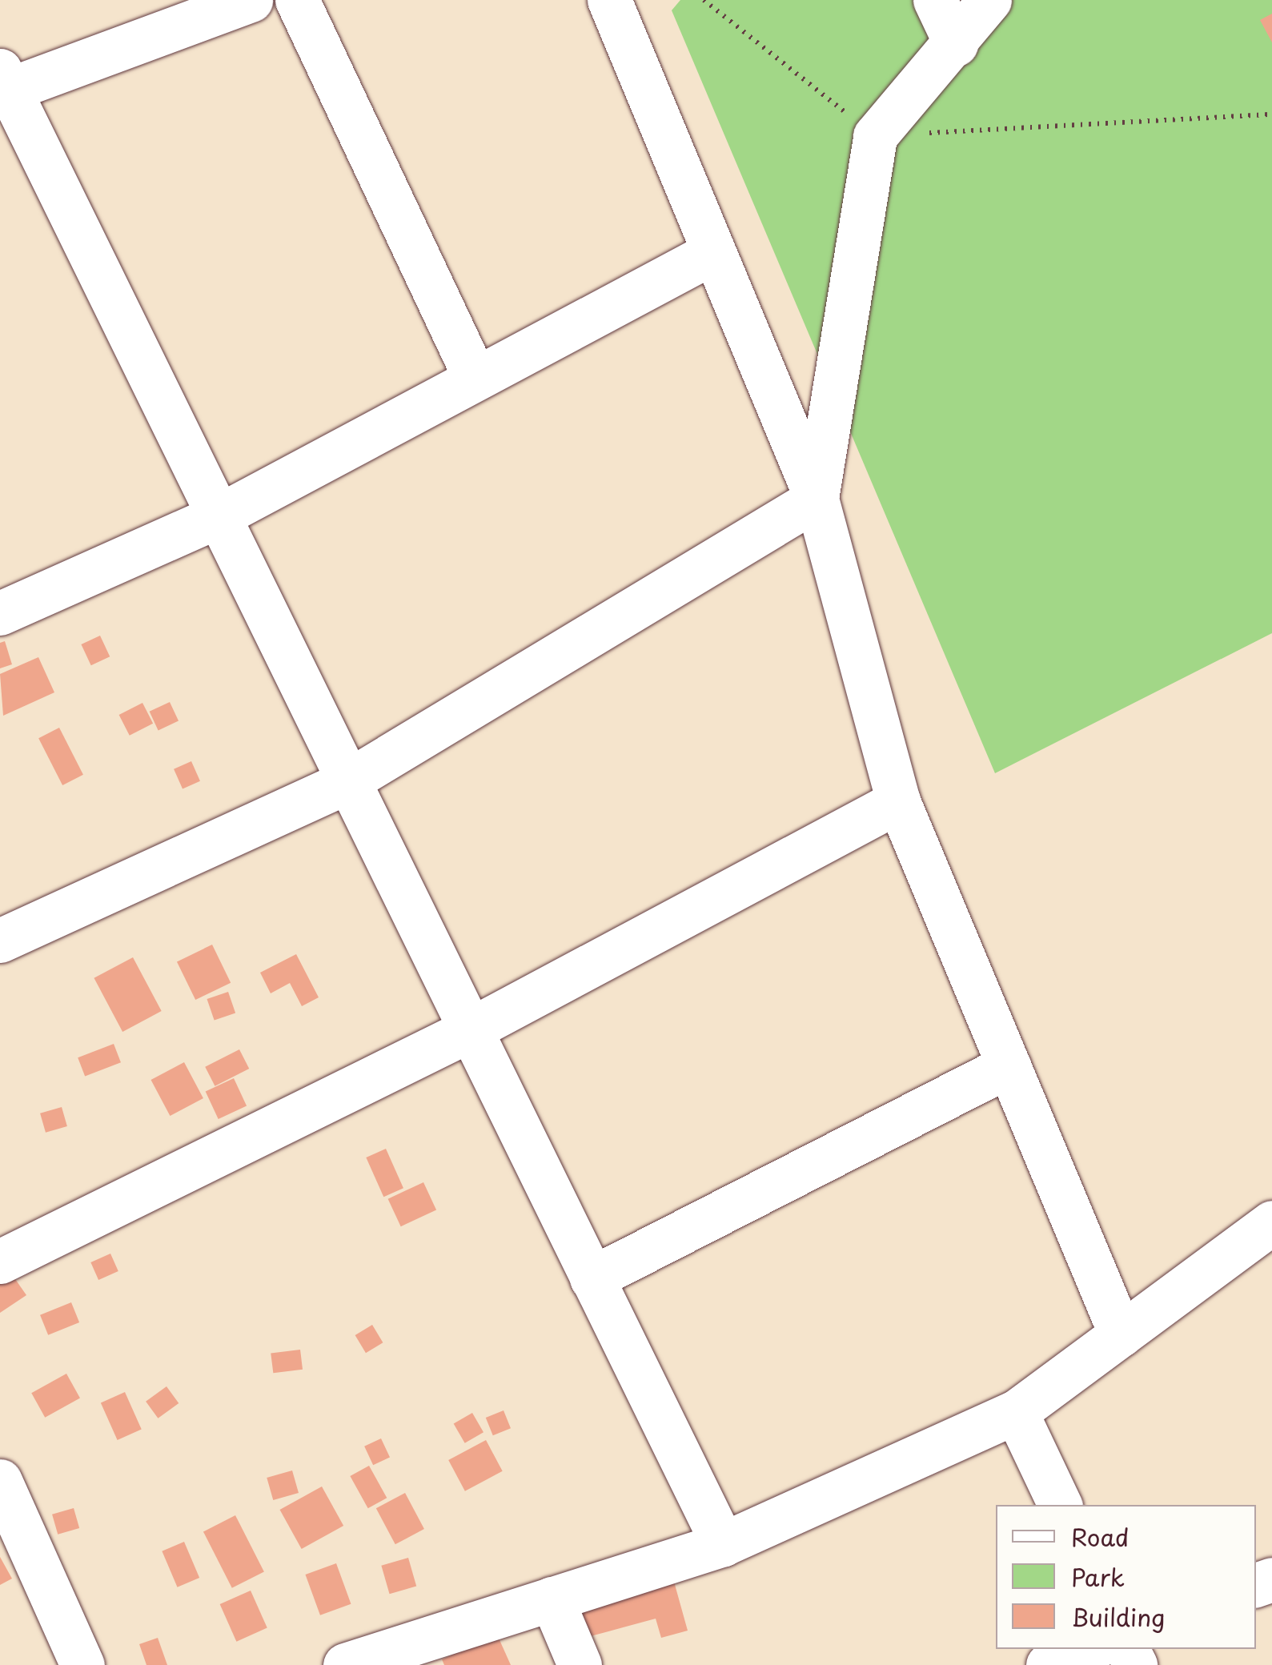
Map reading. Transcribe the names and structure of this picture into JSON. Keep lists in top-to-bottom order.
{
  "legend": ["Road", "Park", "Building"]
}
